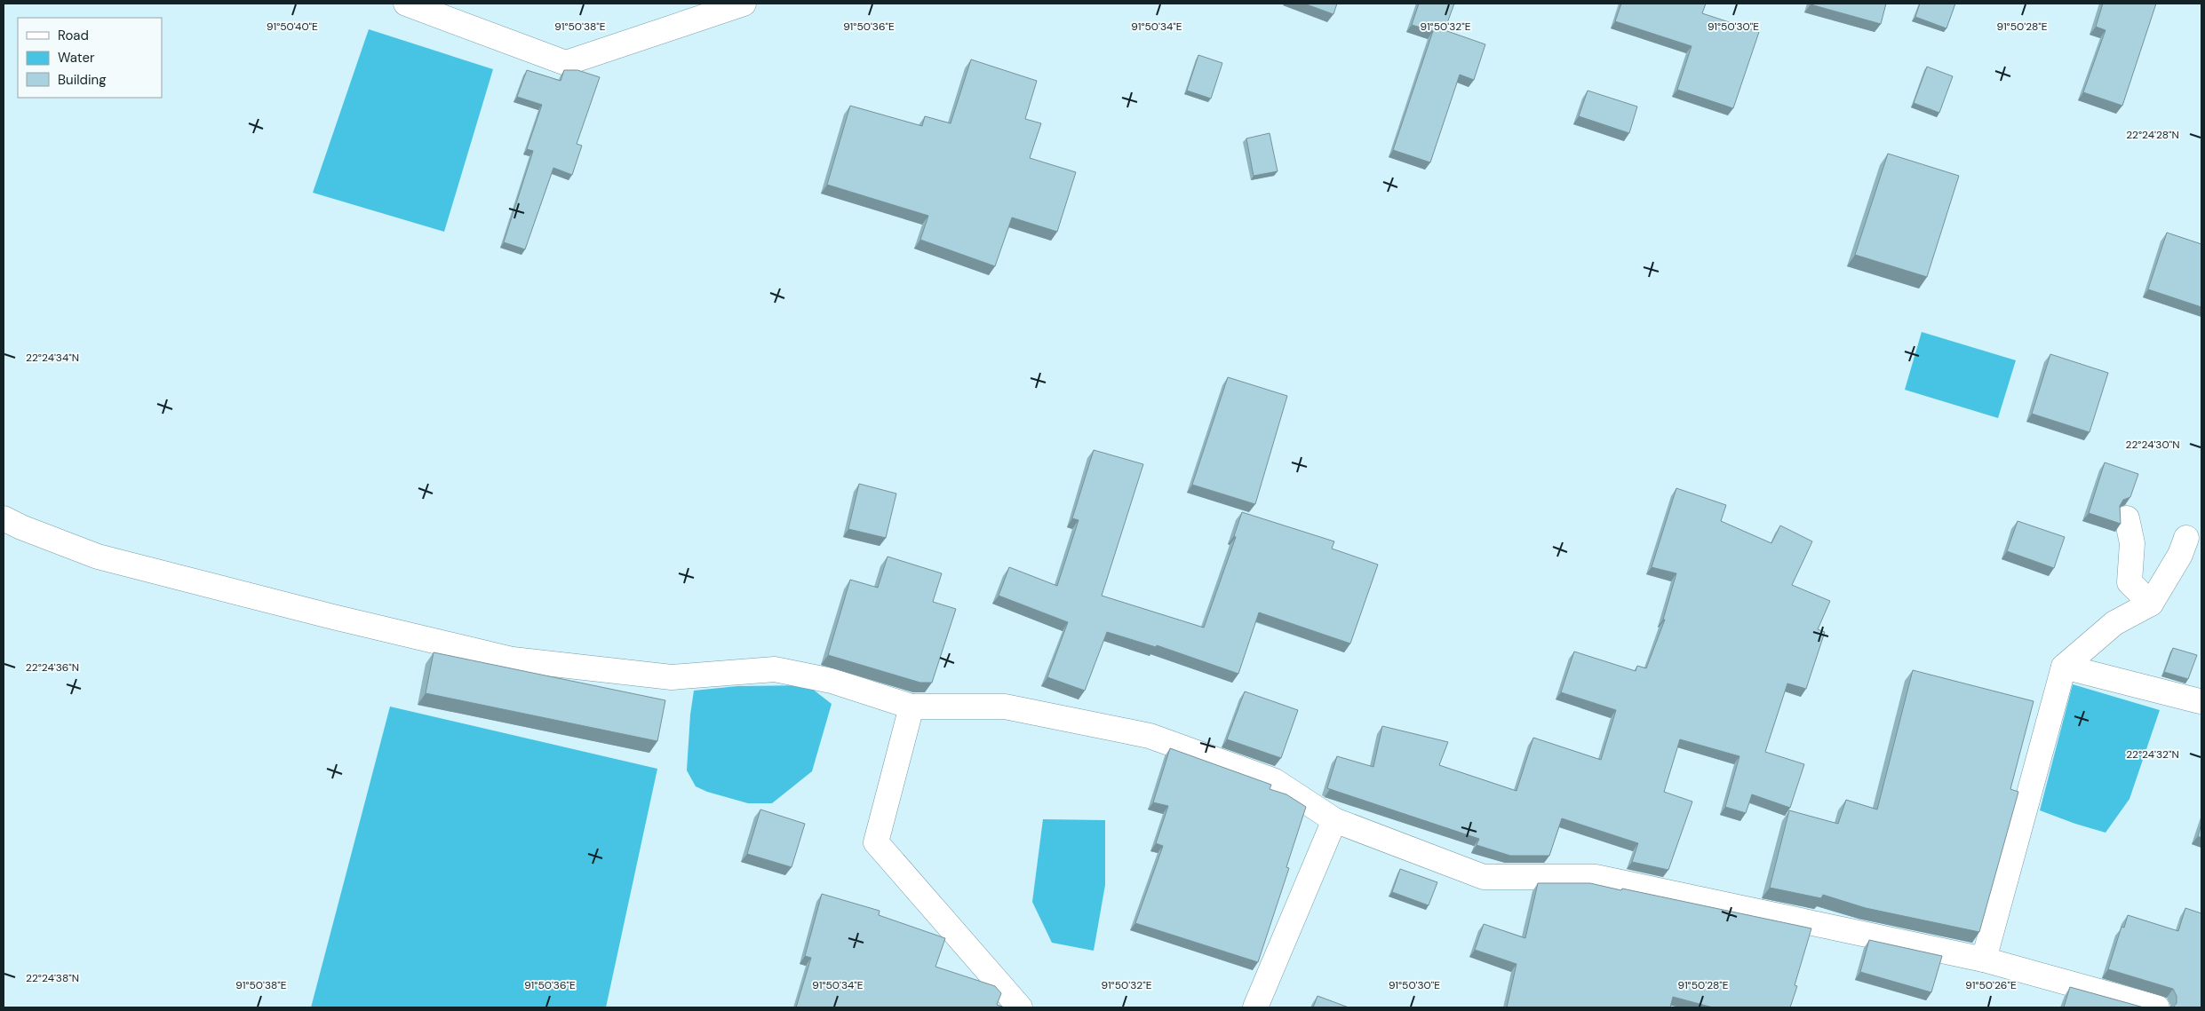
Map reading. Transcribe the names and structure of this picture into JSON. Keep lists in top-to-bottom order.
{
  "legend": ["Road", "Water", "Building"],
  "coordinates": [
    "91°50'40\"E",
    "91°50'38\"E",
    "91°50'36\"E",
    "91°50'34\"E",
    "91°50'32\"E",
    "91°50'30\"E",
    "91°50'28\"E",
    "22°24'28\"N",
    "22°24'34\"N",
    "22°24'30\"N",
    "22°24'36\"N",
    "22°24'32\"N",
    "22°24'38\"N",
    "91°50'26\"E"
  ]
}
